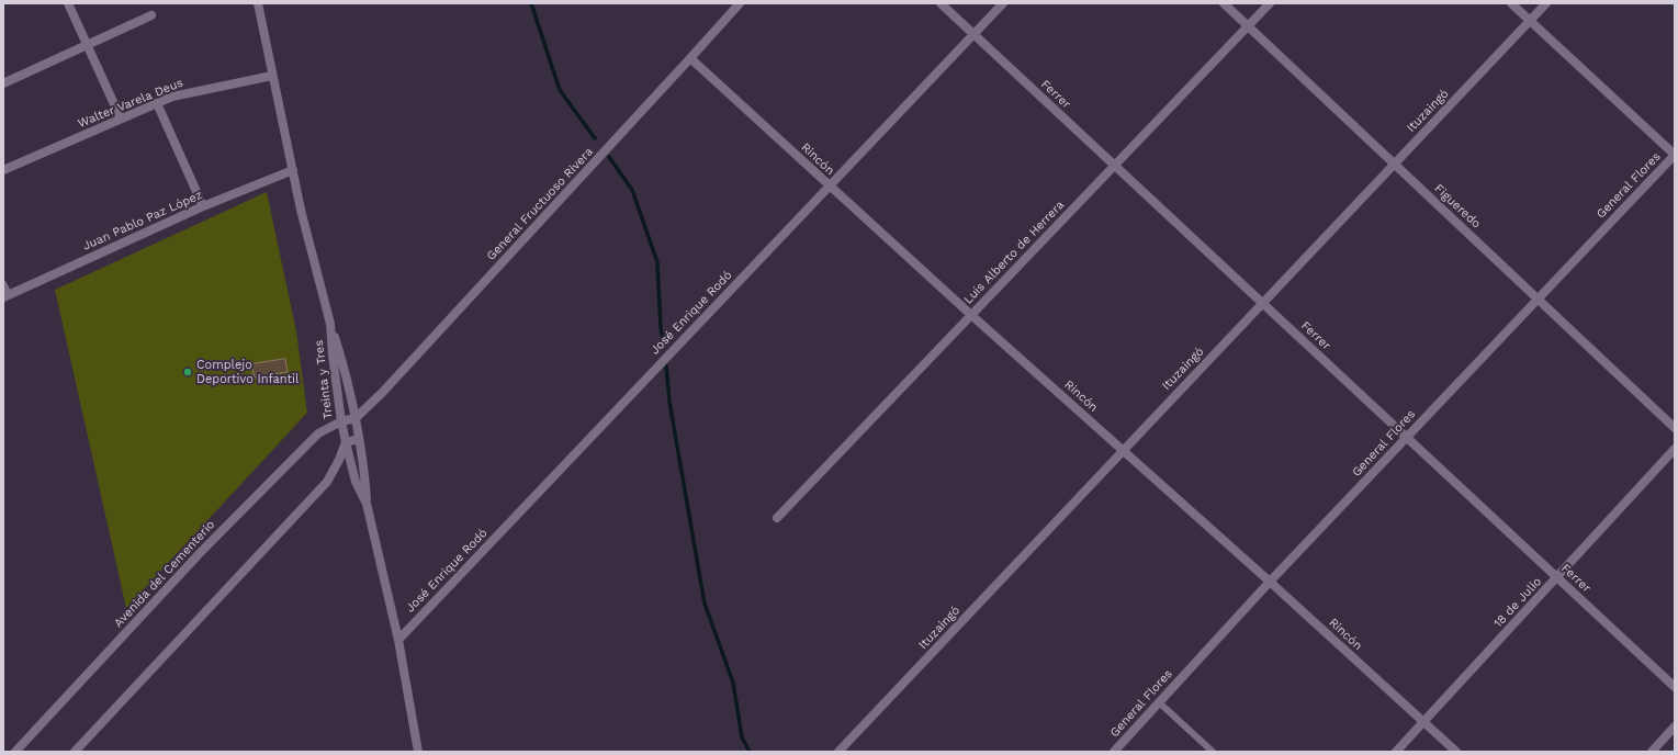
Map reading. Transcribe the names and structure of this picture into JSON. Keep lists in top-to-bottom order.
{
  "streets": {
    "street": [
      "Ferrer",
      "Walter Varela Deus",
      "Ituzaingó",
      "Rincón",
      "General Flores",
      "General Fructuoso Rivera",
      "Figueredo",
      "Juan Pablo Paz López",
      "Luis Alberto de Herrera",
      "José Enrique Rodó",
      "Treinta y Tres",
      "Avenida del Cementerio",
      "18 de Julio"
    ]
  },
  "crossings": [
    ["Ferrer", "Ituzaingó"],
    ["Ferrer", "General Flores"],
    ["Ferrer", "Luis Alberto de Herrera"],
    ["Ferrer", "José Enrique Rodó"],
    ["Ferrer", "18 de Julio"],
    ["Walter Varela Deus", "Treinta y Tres"],
    ["Ituzaingó", "Rincón"],
    ["Ituzaingó", "Figueredo"],
    ["Rincón", "General Flores"],
    ["Rincón", "General Fructuoso Rivera"],
    ["Rincón", "Luis Alberto de Herrera"],
    ["Rincón", "José Enrique Rodó"],
    ["Rincón", "18 de Julio"],
    ["General Flores", "Figueredo"],
    ["General Fructuoso Rivera", "Avenida del Cementerio"],
    ["Figueredo", "Luis Alberto de Herrera"],
    ["Juan Pablo Paz López", "Treinta y Tres"],
    ["José Enrique Rodó", "Treinta y Tres"],
    ["Treinta y Tres", "Avenida del Cementerio"]
  ],
  "places": ["Complejo Deportivo Infantil"]
}
